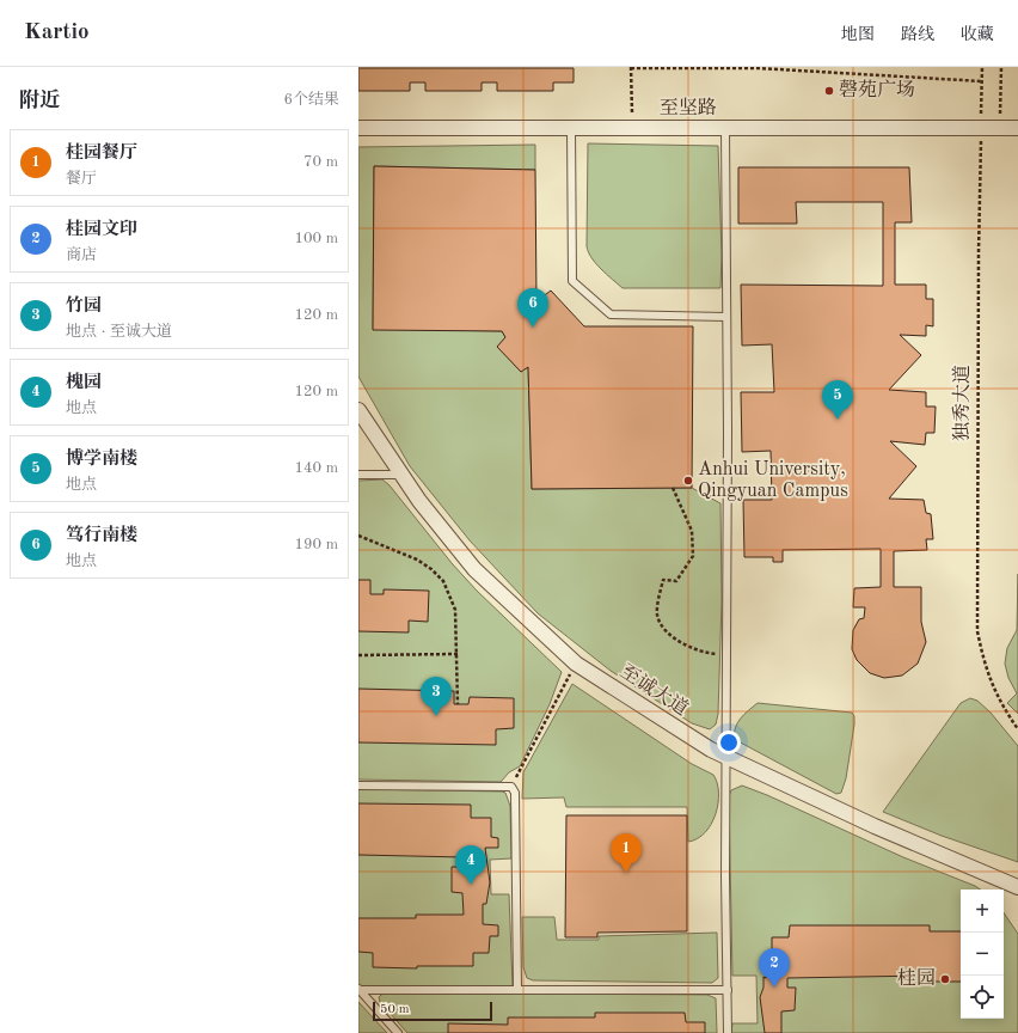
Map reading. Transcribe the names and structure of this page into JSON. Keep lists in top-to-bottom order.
{
  "streets": {
    "street": ["至坚路", "至诚大道"],
    "path": ["独秀大道"]
  },
  "crossings": [
    ["至坚路", "独秀大道"]
  ],
  "places": ["磬苑广场", "Anhui University, Qingyuan Campus", "桂园"],
  "scale_bar": "50 m",
  "page": {
    "header": "Kartio",
    "nav": ["地图", "路线", "收藏"],
    "heading": ["附近", "6个结果"],
    "list": [
      {
        "mark": "1",
        "name": "桂园餐厅",
        "note": "餐厅",
        "value": "70 m"
      },
      {
        "mark": "2",
        "name": "桂园文印",
        "note": "商店",
        "value": "100 m"
      },
      {
        "mark": "3",
        "name": "竹园",
        "note": "地点 · 至诚大道",
        "value": "120 m"
      },
      {
        "mark": "4",
        "name": "槐园",
        "note": "地点",
        "value": "120 m"
      },
      {
        "mark": "5",
        "name": "博学南楼",
        "note": "地点",
        "value": "140 m"
      },
      {
        "mark": "6",
        "name": "笃行南楼",
        "note": "地点",
        "value": "190 m"
      }
    ],
    "pins": [
      "6",
      "5",
      "3",
      "1",
      "4",
      "2"
    ],
    "map_buttons": ["+", "−"],
    "scale": "50 m"
  }
}
